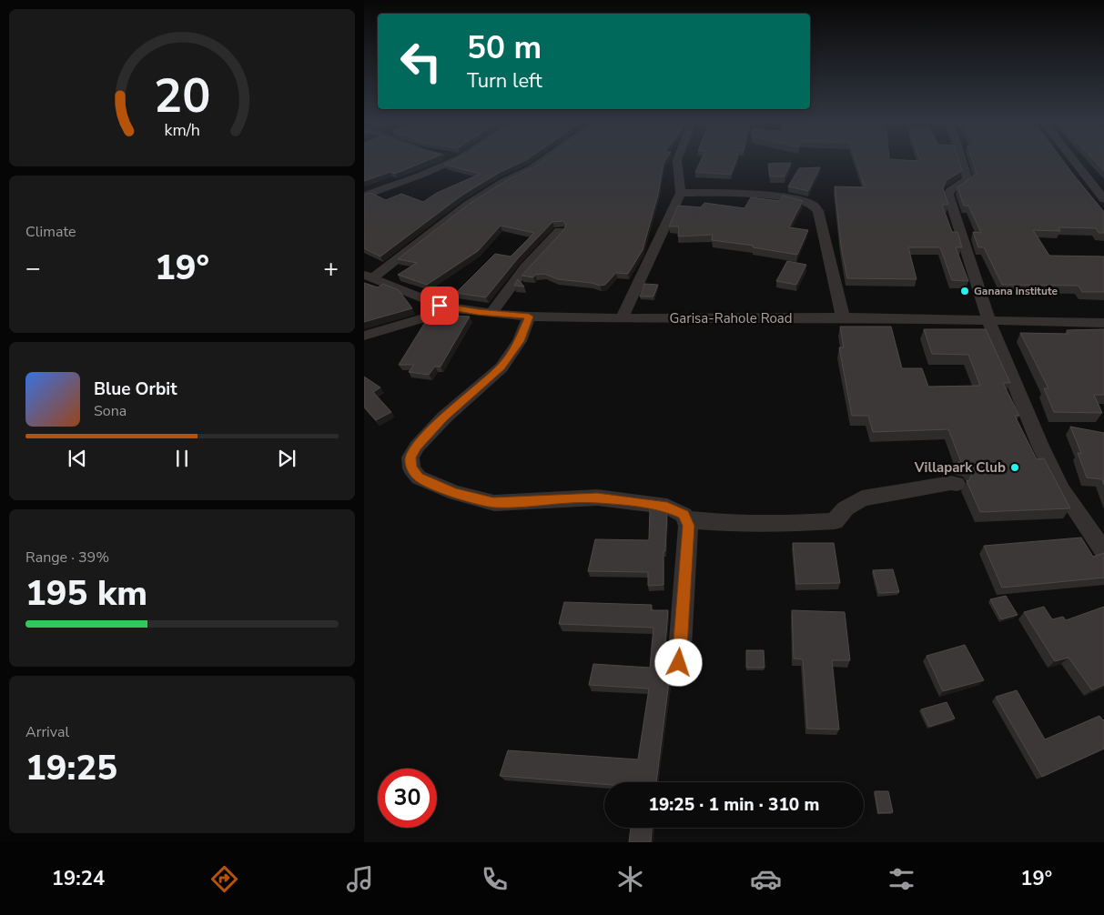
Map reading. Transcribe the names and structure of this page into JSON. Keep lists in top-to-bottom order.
{
  "streets": {
    "street": ["Garisa-Rahole Road"]
  },
  "places": ["Ganana institute", "Villapark Club"],
  "page": {
    "turn": ["50 m", "Turn left"],
    "tile": [
      "Climate",
      ["Range · 39%", "195 km"],
      ["Arrival", "19:25"]
    ],
    "heat": ["−", "19°", "+"],
    "song": ["Blue Orbit", "Sona"],
    "limit": "30",
    "trip": "19:25 · 1 min · 310 m",
    "tabs": ["19:24", "19°"],
    "gauge": ["20", "km/h"]
  }
}
